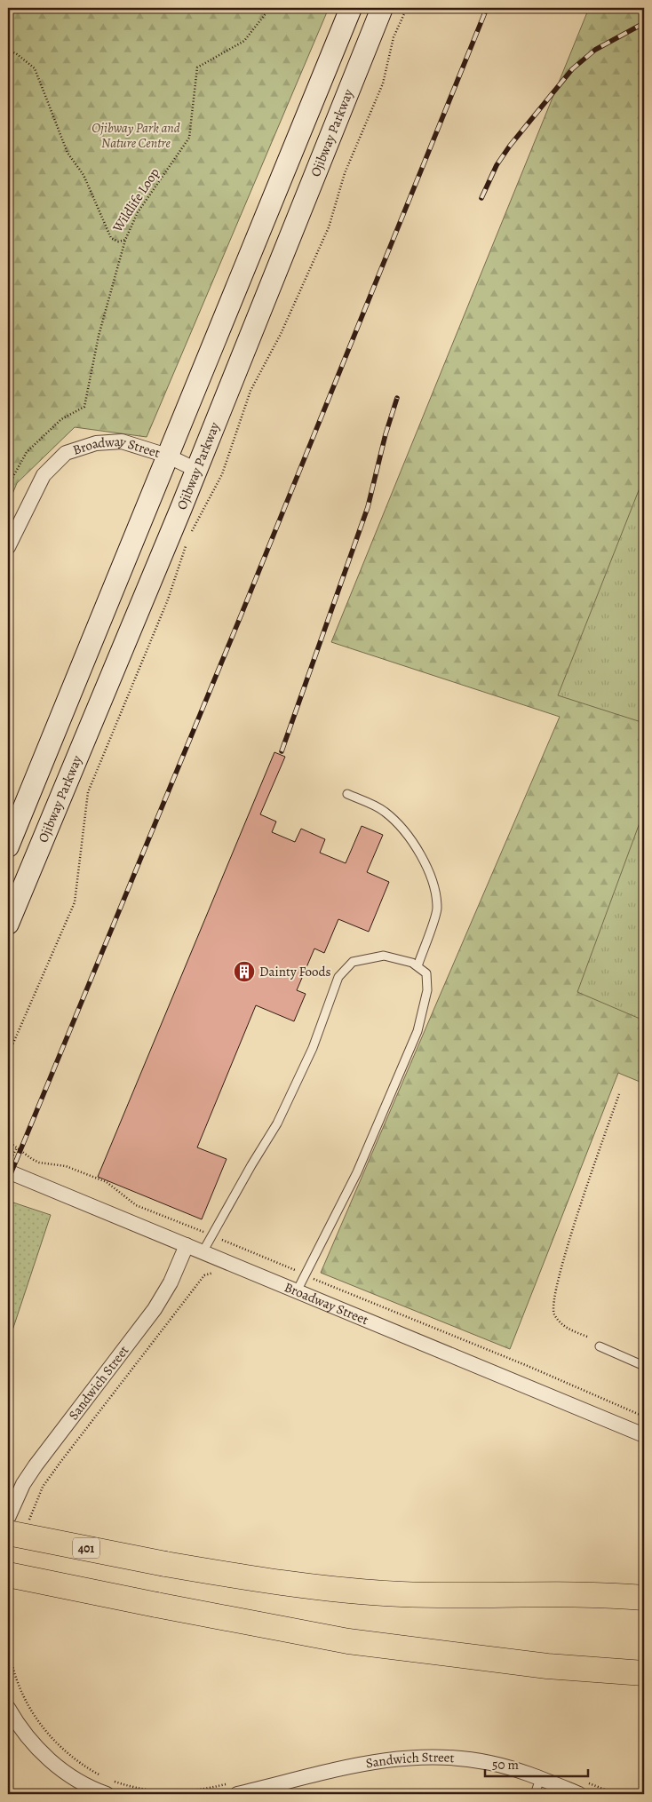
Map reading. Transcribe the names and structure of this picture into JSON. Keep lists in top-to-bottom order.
{
  "streets": {
    "highway": ["401"],
    "main road": ["Ojibway Parkway"],
    "street": ["Broadway Street", "Sandwich Street"],
    "path": ["Wildlife Loop"]
  },
  "crossings": [
    ["Ojibway Parkway", "Broadway Street"],
    ["Broadway Street", "Sandwich Street"]
  ],
  "parks": ["Ojibway Park and Nature Centre"],
  "places": {
    "building": ["Dainty Foods"]
  },
  "scale_bar": "50 m"
}
